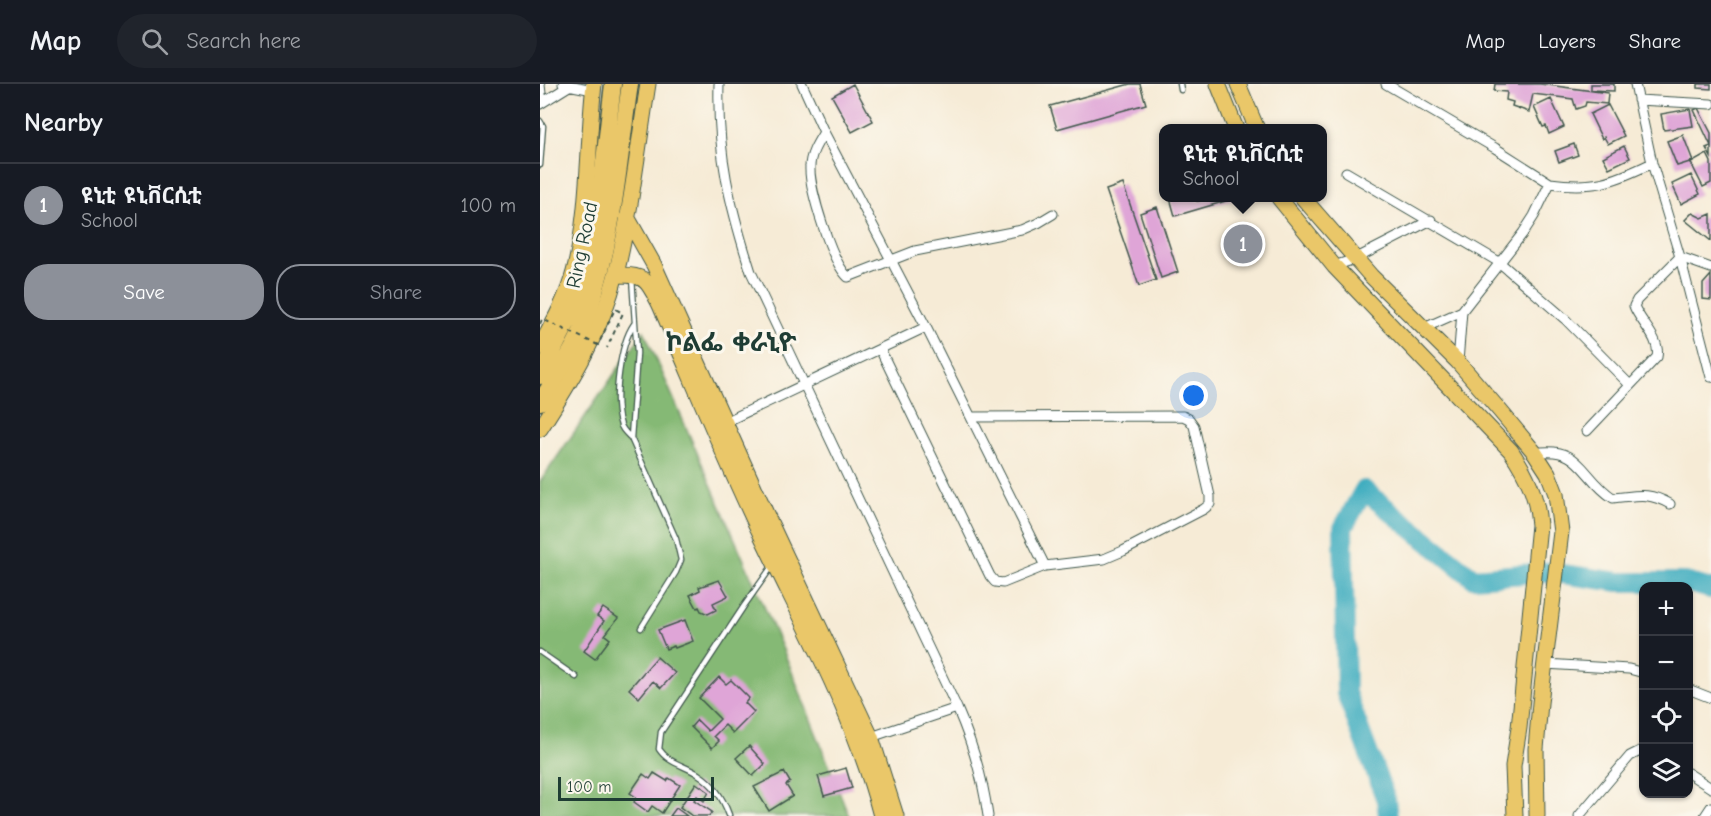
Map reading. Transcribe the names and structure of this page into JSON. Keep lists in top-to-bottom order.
{
  "streets": {
    "highway": ["Ring Road"]
  },
  "districts": ["ኮልፌ ቀራኒዮ"],
  "scale_bar": "100 m",
  "page": {
    "header": "Map",
    "search": "Search here",
    "nav": ["Map", "Layers", "Share"],
    "heading": "Nearby",
    "popup": ["ዩኒቲ ዩኒቨርሲቲ", "School"],
    "list": [
      {
        "mark": "1",
        "name": "ዩኒቲ ዩኒቨርሲቲ",
        "note": "School",
        "value": "100 m"
      }
    ],
    "pins": "1",
    "buttons": ["Save", "Share"],
    "map_buttons": ["+", "−"],
    "scale": "100 m"
  }
}
